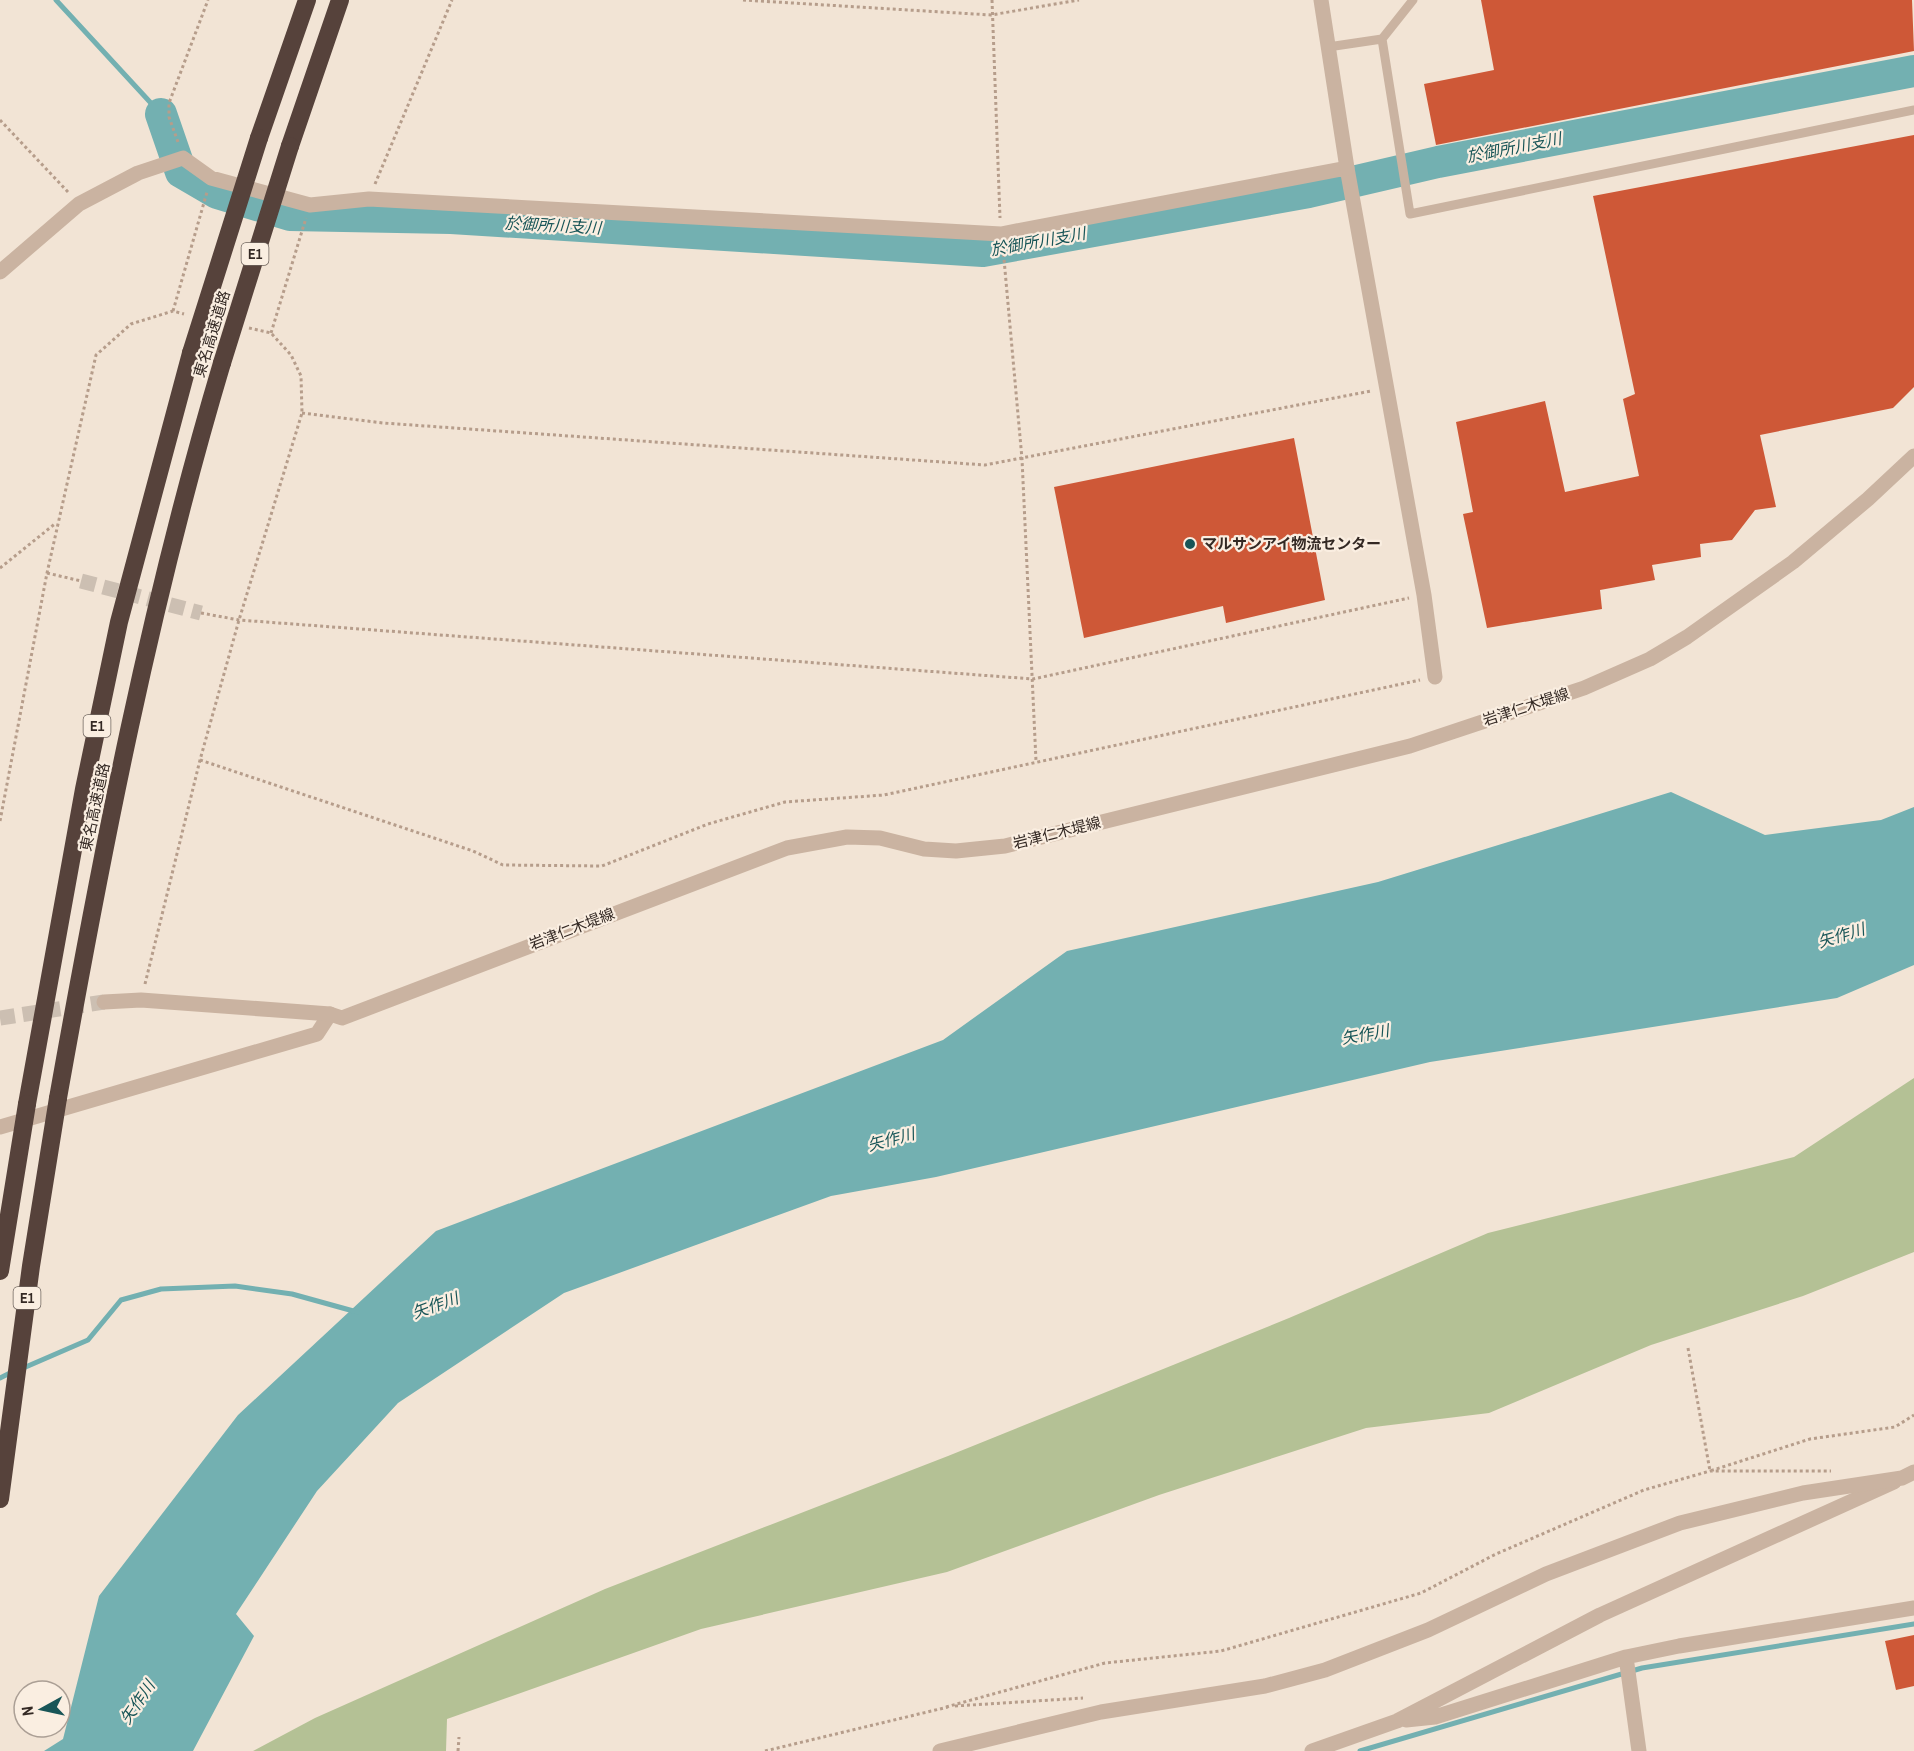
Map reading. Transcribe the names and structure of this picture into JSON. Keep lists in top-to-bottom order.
{
  "streets": {
    "highway": ["E1", "東名高速道路"],
    "street": ["岩津仁木堤線"]
  },
  "water": ["於御所川支川", "矢作川"],
  "places": ["マルサンアイ物流センター"],
  "north": "left"
}
